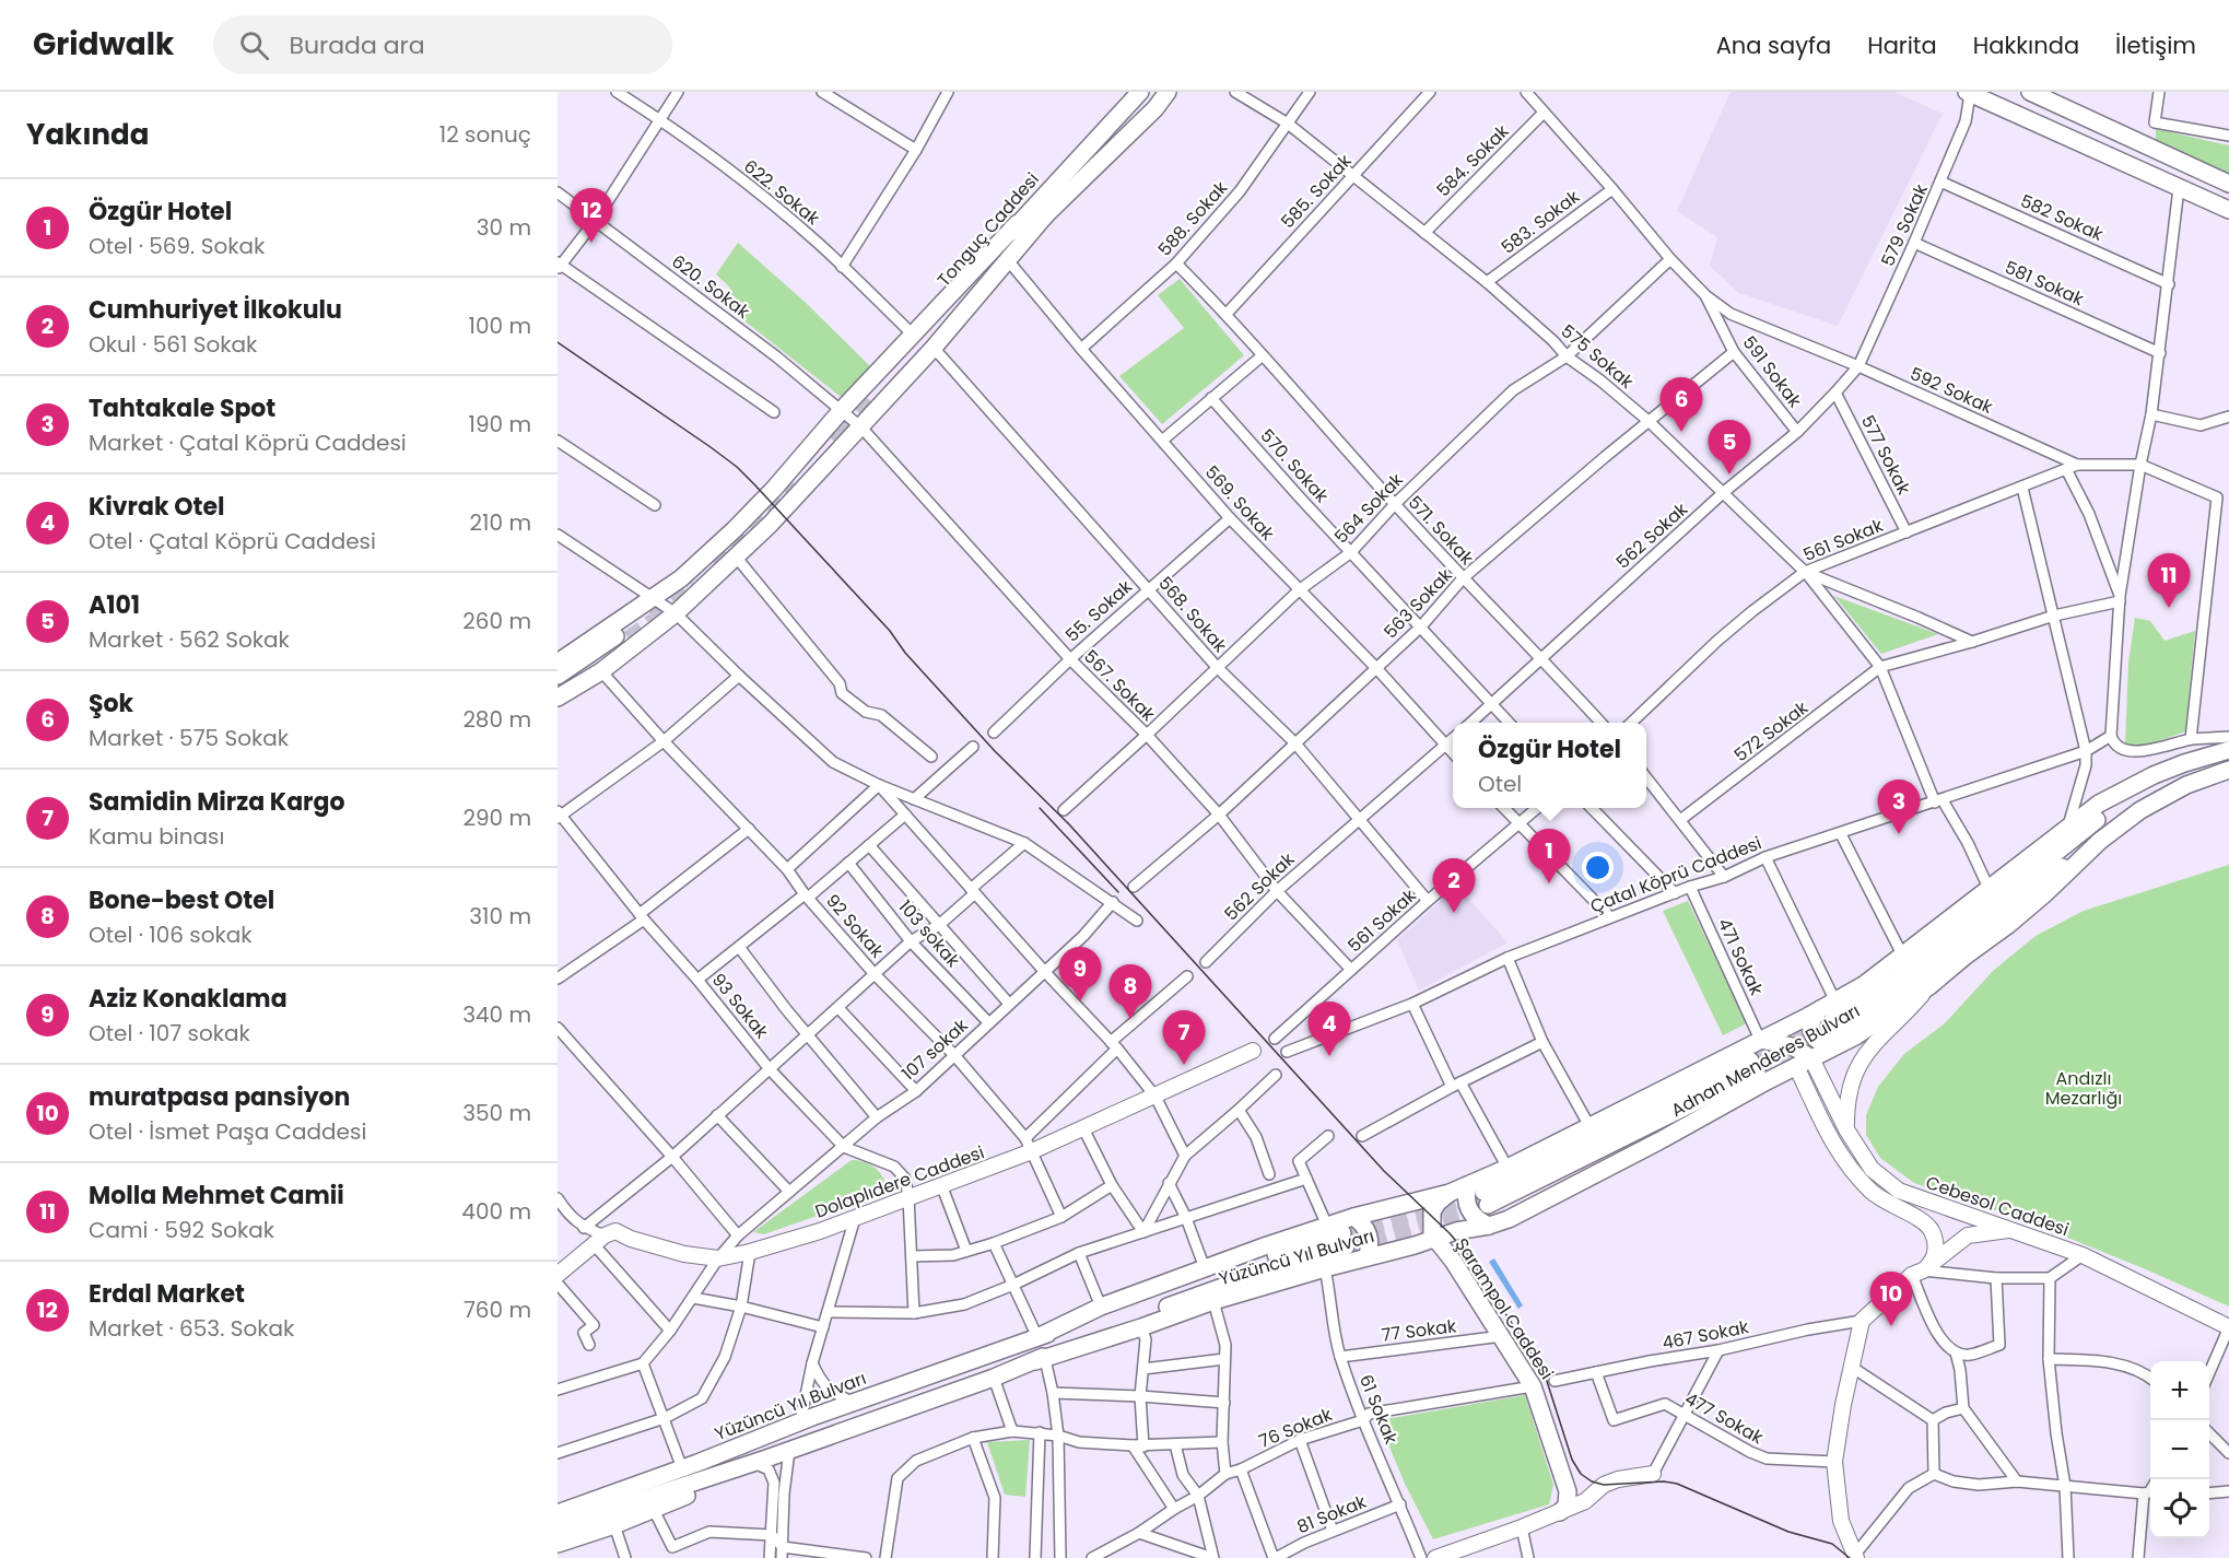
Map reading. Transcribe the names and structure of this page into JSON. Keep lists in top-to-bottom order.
{
  "streets": {
    "main road": [
      "Tonguç Caddesi",
      "Adnan Menderes Bulvarı",
      "Yüzüncü Yıl Bulvarı",
      "Şarampol Caddesi"
    ],
    "street": [
      "584. Sokak",
      "585. Sokak",
      "622. Sokak",
      "582 Sokak",
      "588. Sokak",
      "583. Sokak",
      "579 Sokak",
      "581 Sokak",
      "620. Sokak",
      "575 Sokak",
      "591 Sokak",
      "592 Sokak",
      "577 Sokak",
      "570. Sokak",
      "569. Sokak",
      "564 Sokak",
      "571. Sokak",
      "562 Sokak",
      "561 Sokak",
      "563 Sokak",
      "55. Sokak",
      "568. Sokak",
      "567. Sokak",
      "572 Sokak",
      "Çatal Köprü Caddesi",
      "92 Sokak",
      "103 sokak",
      "471 Sokak",
      "93 Sokak",
      "107 sokak",
      "Dolaplıdere Caddesi",
      "Cebesol Caddesi",
      "77 Sokak",
      "467 Sokak",
      "61 Sokak",
      "477 Sokak",
      "76 Sokak",
      "81 Sokak"
    ]
  },
  "crossings": [
    ["584. Sokak", "575 Sokak"],
    ["584. Sokak", "592 Sokak"],
    ["585. Sokak", "575 Sokak"],
    ["585. Sokak", "571. Sokak"],
    ["582 Sokak", "579 Sokak"],
    ["588. Sokak", "575 Sokak"],
    ["588. Sokak", "569. Sokak"],
    ["588. Sokak", "571. Sokak"],
    ["583. Sokak", "575 Sokak"],
    ["583. Sokak", "592 Sokak"],
    ["579 Sokak", "581 Sokak"],
    ["579 Sokak", "592 Sokak"],
    ["579 Sokak", "562 Sokak"],
    ["Tonguç Caddesi", "569. Sokak"],
    ["620. Sokak", "567. Sokak"],
    ["575 Sokak", "564 Sokak"],
    ["575 Sokak", "562 Sokak"],
    ["575 Sokak", "561 Sokak"],
    ["575 Sokak", "563 Sokak"],
    ["591 Sokak", "592 Sokak"],
    ["591 Sokak", "562 Sokak"],
    ["591 Sokak", "563 Sokak"],
    ["592 Sokak", "564 Sokak"],
    ["592 Sokak", "562 Sokak"],
    ["592 Sokak", "561 Sokak"],
    ["577 Sokak", "562 Sokak"],
    ["577 Sokak", "561 Sokak"],
    ["570. Sokak", "564 Sokak"],
    ["570. Sokak", "562 Sokak"],
    ["570. Sokak", "563 Sokak"],
    ["569. Sokak", "564 Sokak"],
    ["569. Sokak", "562 Sokak"],
    ["569. Sokak", "563 Sokak"],
    ["569. Sokak", "55. Sokak"],
    ["564 Sokak", "571. Sokak"],
    ["564 Sokak", "568. Sokak"],
    ["564 Sokak", "567. Sokak"],
    ["571. Sokak", "562 Sokak"],
    ["571. Sokak", "563 Sokak"],
    ["562 Sokak", "568. Sokak"],
    ["562 Sokak", "567. Sokak"],
    ["561 Sokak", "568. Sokak"],
    ["561 Sokak", "567. Sokak"],
    ["563 Sokak", "568. Sokak"],
    ["563 Sokak", "567. Sokak"],
    ["55. Sokak", "568. Sokak"],
    ["55. Sokak", "567. Sokak"],
    ["Çatal Köprü Caddesi", "471 Sokak"],
    ["92 Sokak", "107 sokak"],
    ["92 Sokak", "Dolaplıdere Caddesi"],
    ["103 sokak", "107 sokak"],
    ["471 Sokak", "Adnan Menderes Bulvarı"],
    ["93 Sokak", "107 sokak"],
    ["93 Sokak", "Dolaplıdere Caddesi"],
    ["107 sokak", "Dolaplıdere Caddesi"],
    ["Adnan Menderes Bulvarı", "Cebesol Caddesi"],
    ["Adnan Menderes Bulvarı", "Yüzüncü Yıl Bulvarı"],
    ["Yüzüncü Yıl Bulvarı", "Şarampol Caddesi"],
    ["Yüzüncü Yıl Bulvarı", "61 Sokak"],
    ["Şarampol Caddesi", "77 Sokak"],
    ["Şarampol Caddesi", "76 Sokak"],
    ["77 Sokak", "61 Sokak"],
    ["467 Sokak", "477 Sokak"],
    ["61 Sokak", "76 Sokak"],
    ["61 Sokak", "81 Sokak"]
  ],
  "parks": ["Andızlı Mezarlığı"],
  "page": {
    "header": "Gridwalk",
    "search": "Burada ara",
    "nav": [
      "Ana sayfa",
      "Harita",
      "Hakkında",
      "İletişim"
    ],
    "heading": ["Yakında", "12 sonuç"],
    "list": [
      {
        "mark": "1",
        "name": "Özgür Hotel",
        "note": "Otel · 569. Sokak",
        "value": "30 m"
      },
      {
        "mark": "2",
        "name": "Cumhuriyet İlkokulu",
        "note": "Okul · 561 Sokak",
        "value": "100 m"
      },
      {
        "mark": "3",
        "name": "Tahtakale Spot",
        "note": "Market · Çatal Köprü Caddesi",
        "value": "190 m"
      },
      {
        "mark": "4",
        "name": "Kivrak Otel",
        "note": "Otel · Çatal Köprü Caddesi",
        "value": "210 m"
      },
      {
        "mark": "5",
        "name": "A101",
        "note": "Market · 562 Sokak",
        "value": "260 m"
      },
      {
        "mark": "6",
        "name": "Şok",
        "note": "Market · 575 Sokak",
        "value": "280 m"
      },
      {
        "mark": "7",
        "name": "Samidin Mirza Kargo",
        "note": "Kamu binası",
        "value": "290 m"
      },
      {
        "mark": "8",
        "name": "Bone-best Otel",
        "note": "Otel · 106 sokak",
        "value": "310 m"
      },
      {
        "mark": "9",
        "name": "Aziz Konaklama",
        "note": "Otel · 107 sokak",
        "value": "340 m"
      },
      {
        "mark": "10",
        "name": "muratpasa pansiyon",
        "note": "Otel · İsmet Paşa Caddesi",
        "value": "350 m"
      },
      {
        "mark": "11",
        "name": "Molla Mehmet Camii",
        "note": "Cami · 592 Sokak",
        "value": "400 m"
      },
      {
        "mark": "12",
        "name": "Erdal Market",
        "note": "Market · 653. Sokak",
        "value": "760 m"
      }
    ],
    "pins": [
      "12",
      "6",
      "5",
      "11",
      "3",
      "1",
      "2",
      "9",
      "8",
      "4",
      "7",
      "10"
    ],
    "popup": ["Özgür Hotel", "Otel"],
    "map_buttons": ["+", "−"]
  }
}
